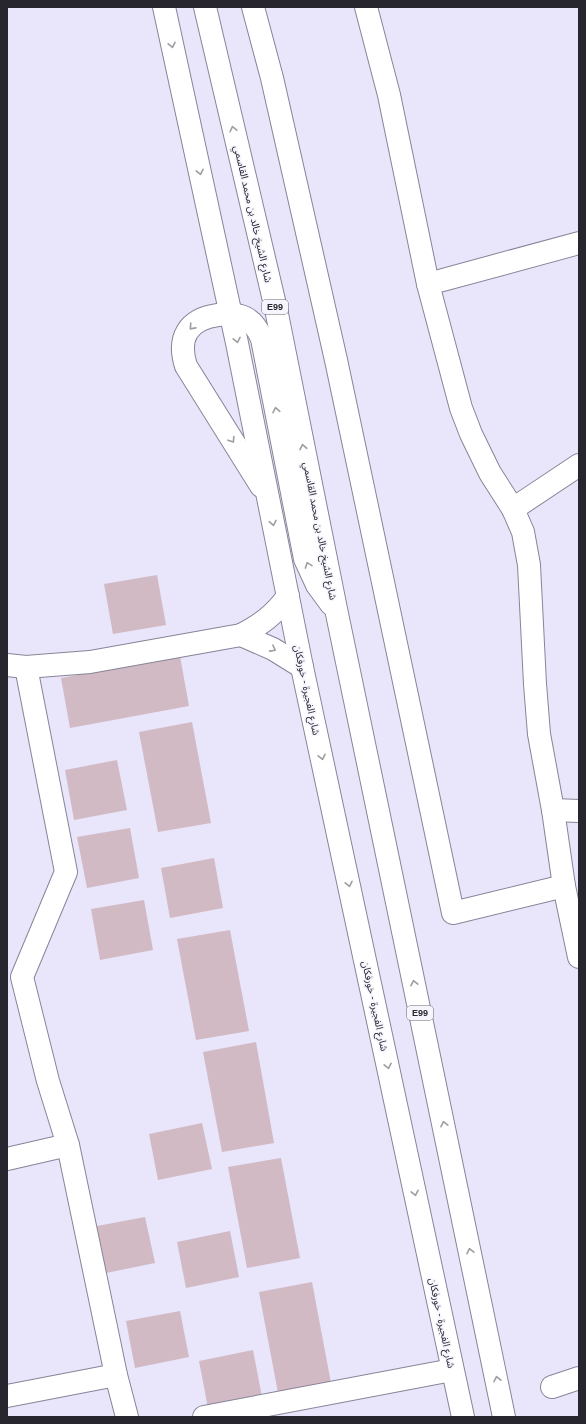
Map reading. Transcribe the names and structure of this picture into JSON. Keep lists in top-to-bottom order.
{
  "streets": {
    "main road": ["شارع الشيخ خالد بن محمد القاسمي", "E99", "شارع الفجيرة - خورفكان"]
  },
  "crossings": [
    ["شارع الشيخ خالد بن محمد القاسمي", "E99"]
  ]
}
